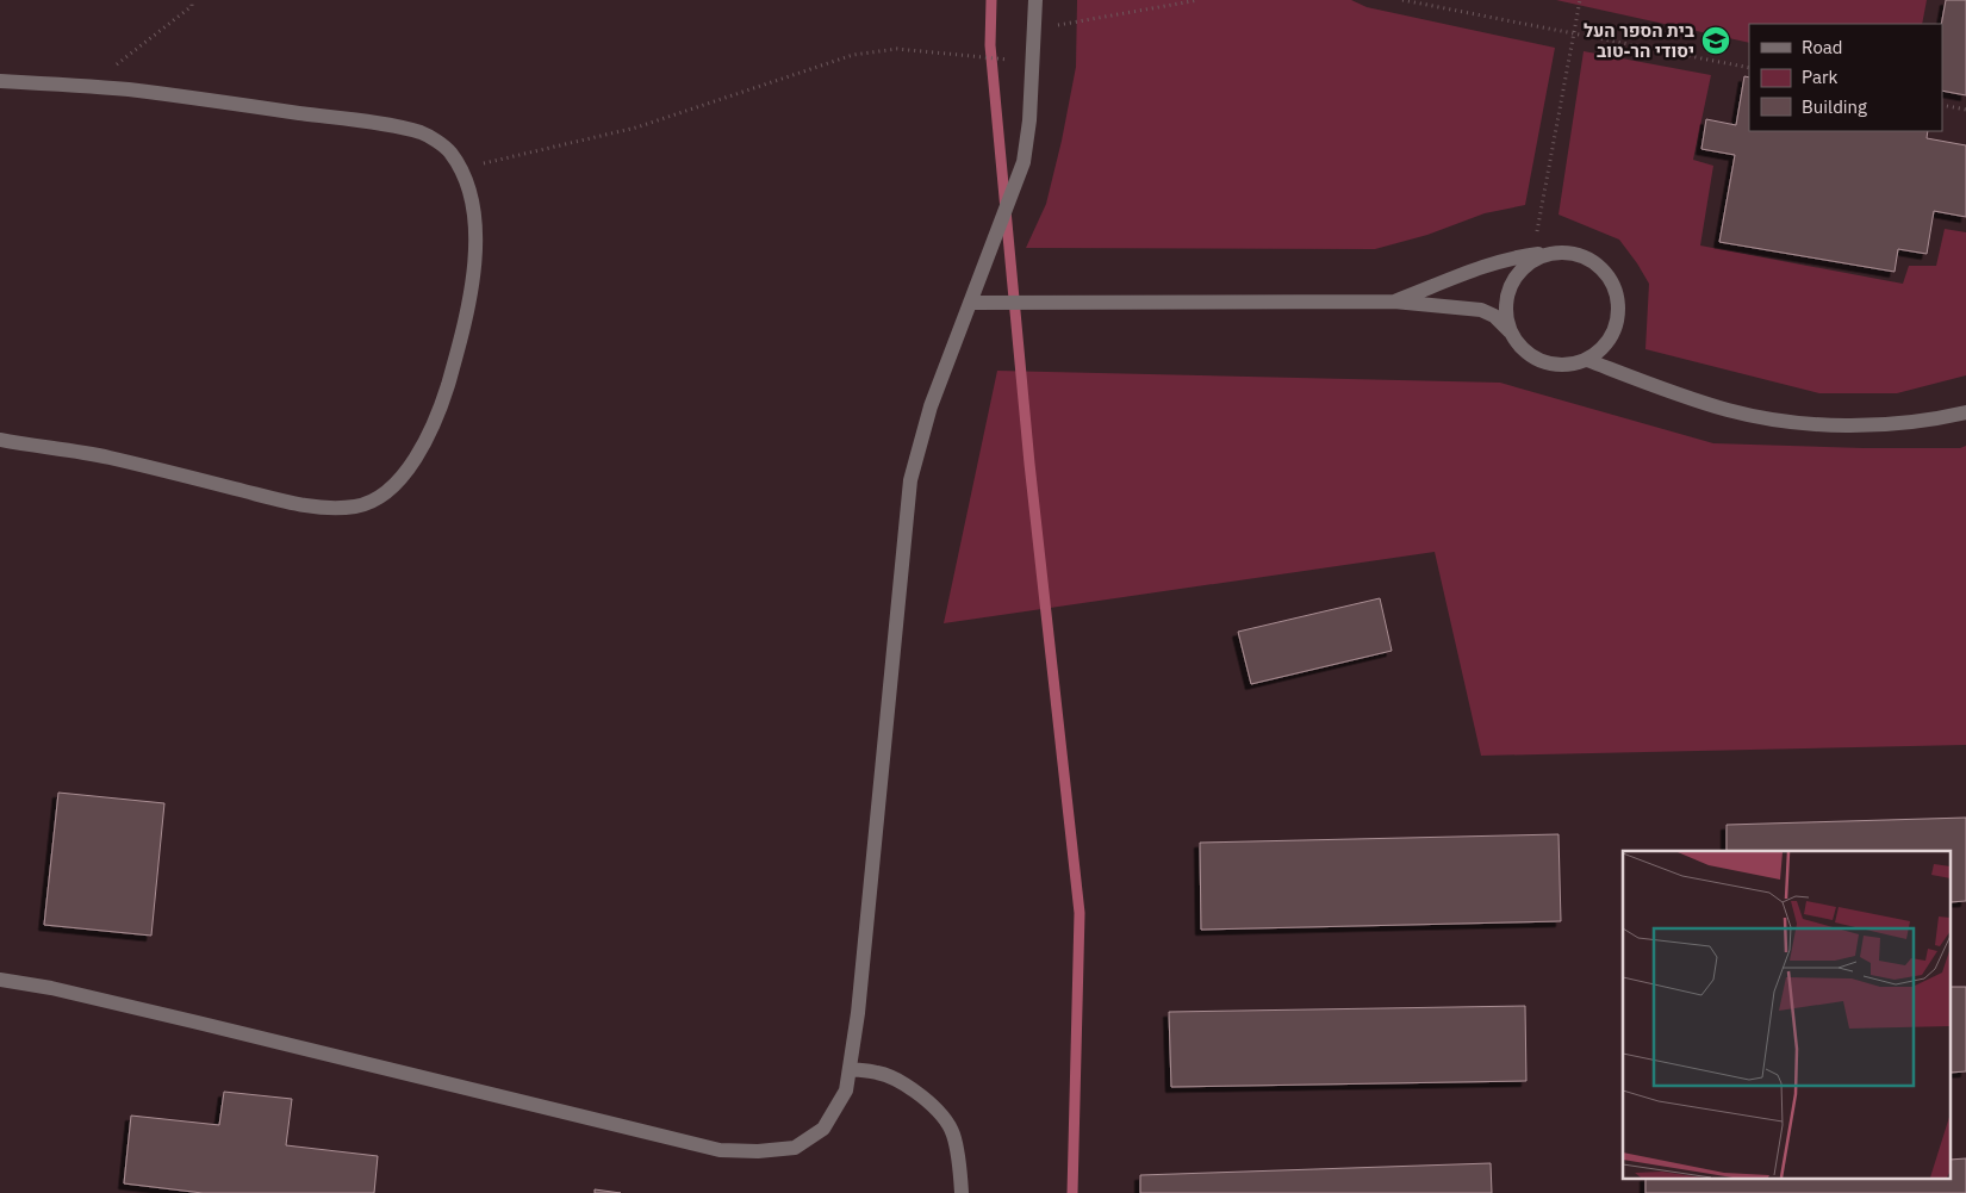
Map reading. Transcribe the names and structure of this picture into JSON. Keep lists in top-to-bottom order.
{
  "places": {
    "school or university": ["בית הספר העל יסודי הר-טוב"]
  },
  "legend": ["Road", "Park", "Building"]
}
